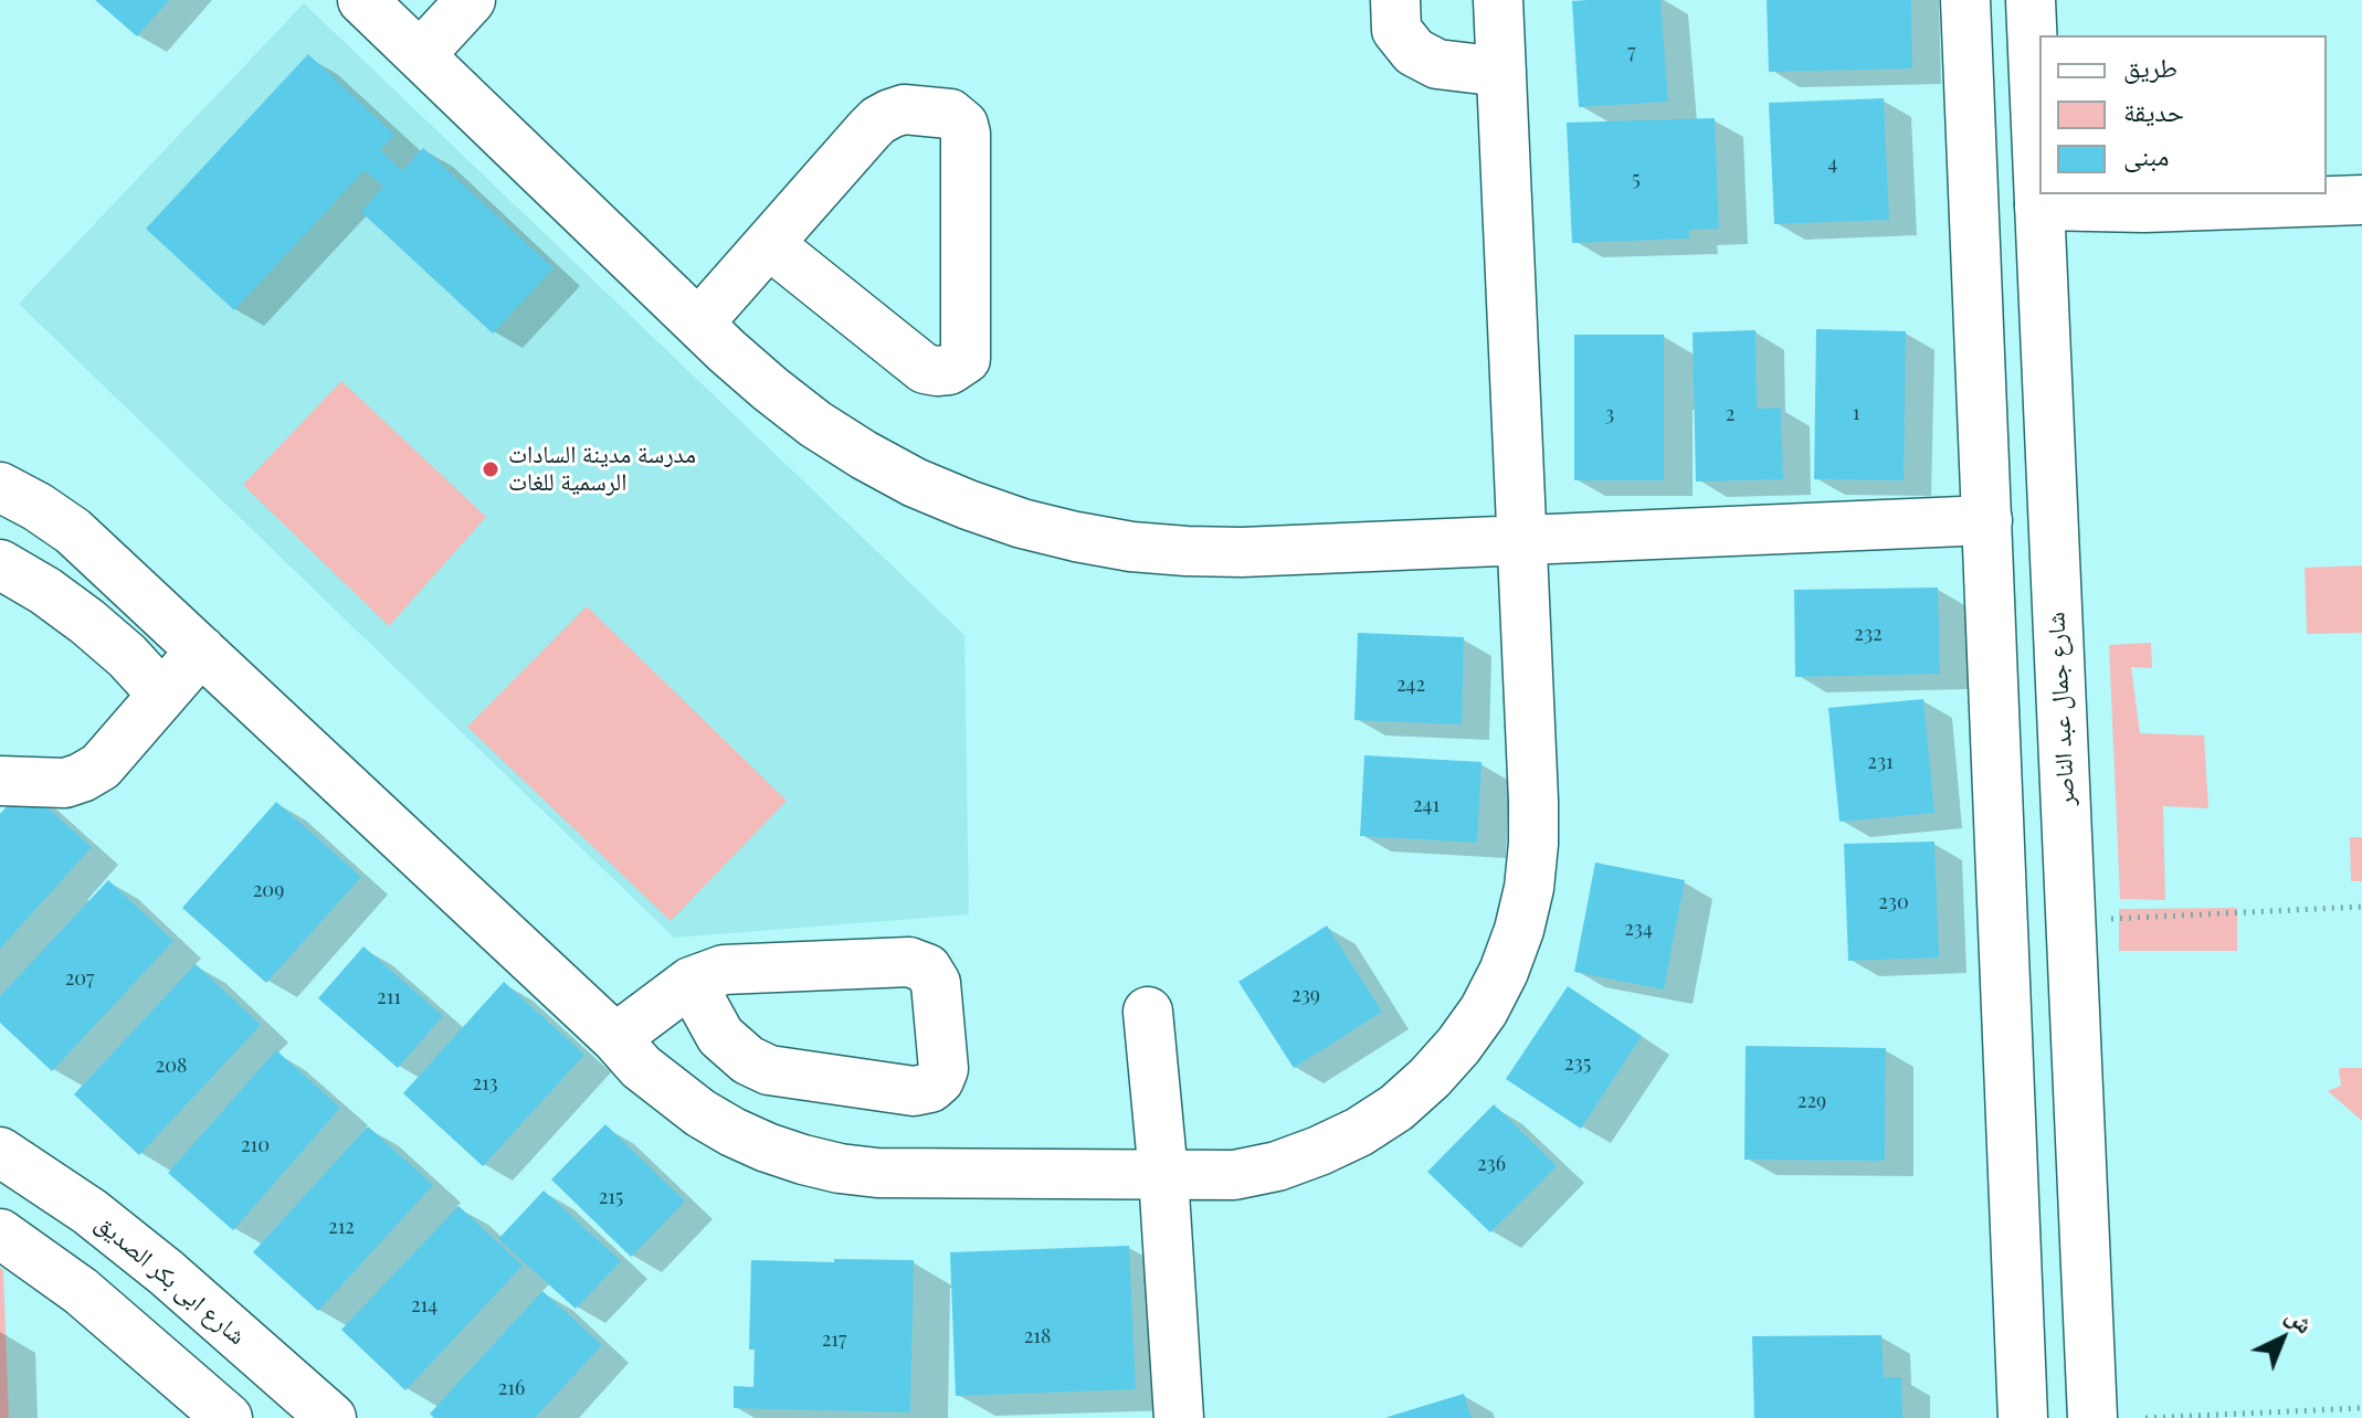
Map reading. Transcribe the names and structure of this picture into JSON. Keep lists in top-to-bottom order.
{
  "streets": {
    "street": ["شارع جمال عبد الناصر", "شارع ابى بكر الصديق"]
  },
  "places": ["مدرسة مدينة السادات الرسمية للغات"],
  "house_numbers": [
    "7",
    "4",
    "5",
    "1",
    "3",
    "2",
    "232",
    "242",
    "231",
    "241",
    "209",
    "230",
    "234",
    "207",
    "239",
    "211",
    "235",
    "208",
    "213",
    "229",
    "210",
    "236",
    "215",
    "212",
    "214",
    "218",
    "217",
    "216"
  ],
  "legend": ["طريق", "حديقة", "مبنى"],
  "north": "top right"
}
